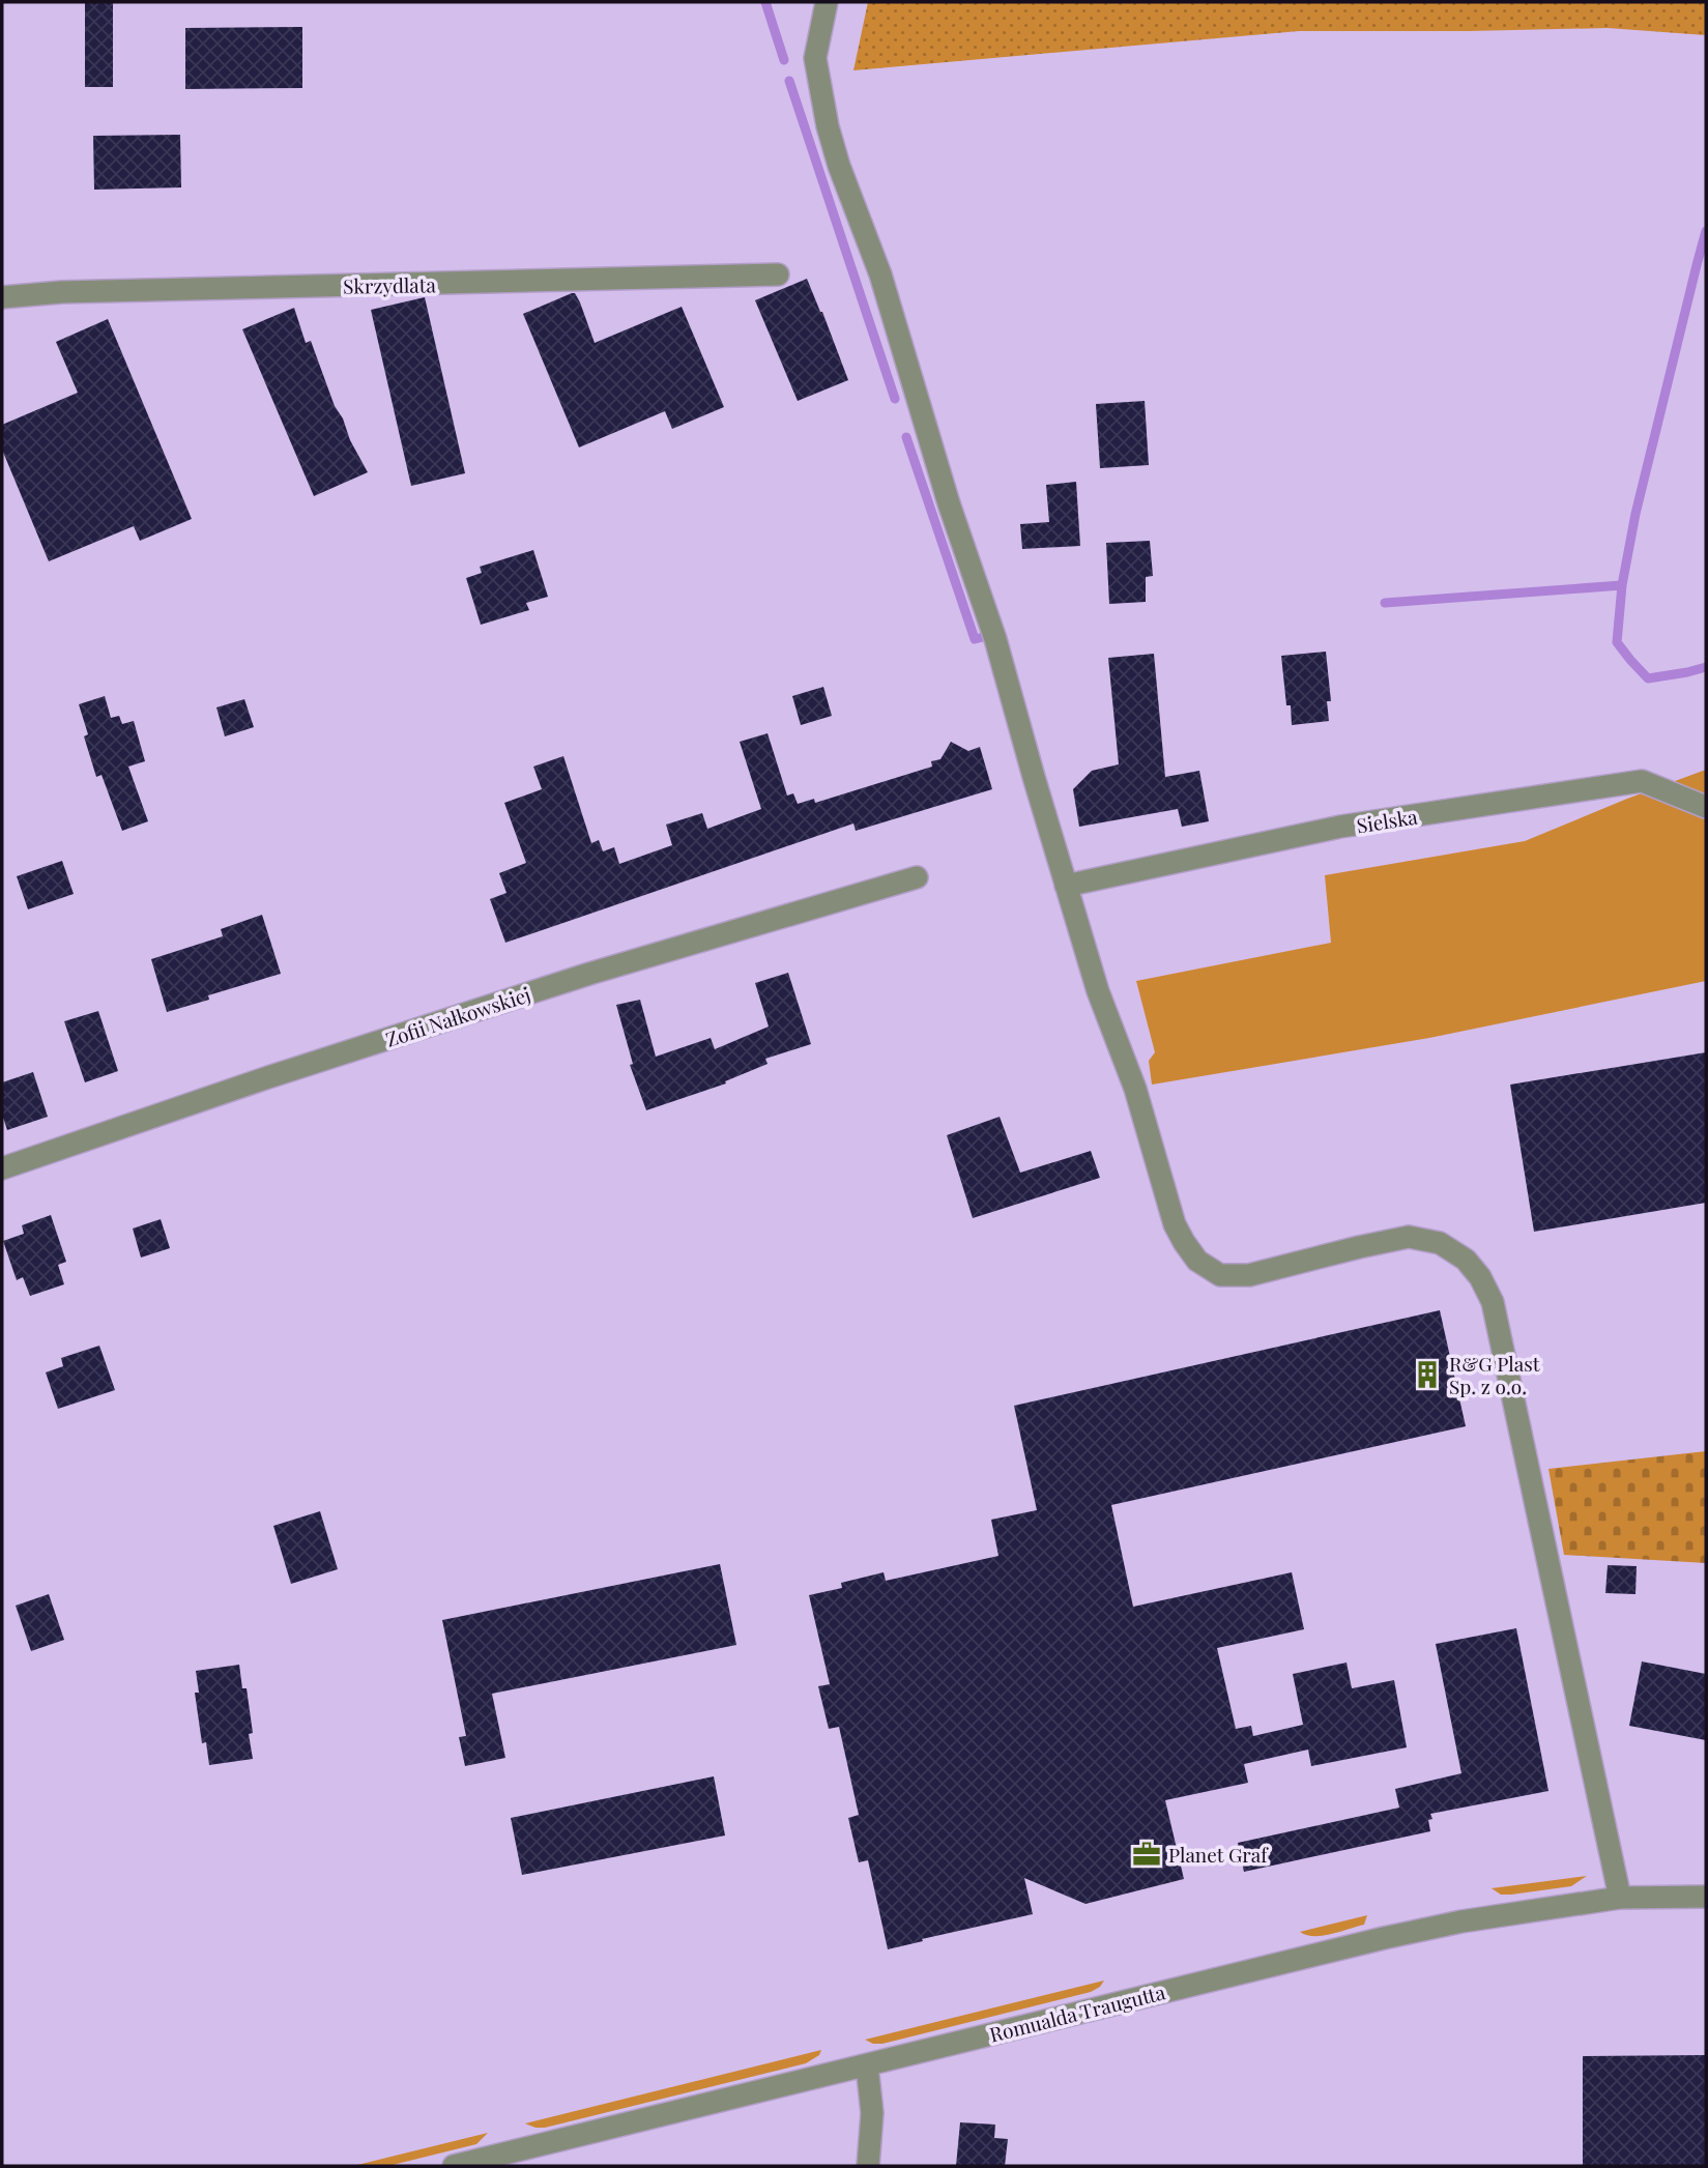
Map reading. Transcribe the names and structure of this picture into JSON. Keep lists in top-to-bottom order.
{
  "streets": {
    "street": [
      "Skrzydlata",
      "Sielska",
      "Zofii Nałkowskiej",
      "Romualda Traugutta"
    ]
  },
  "places": {
    "building": ["R&G Plast Sp. z o.o."],
    "office": ["Planet Graf"]
  }
}
